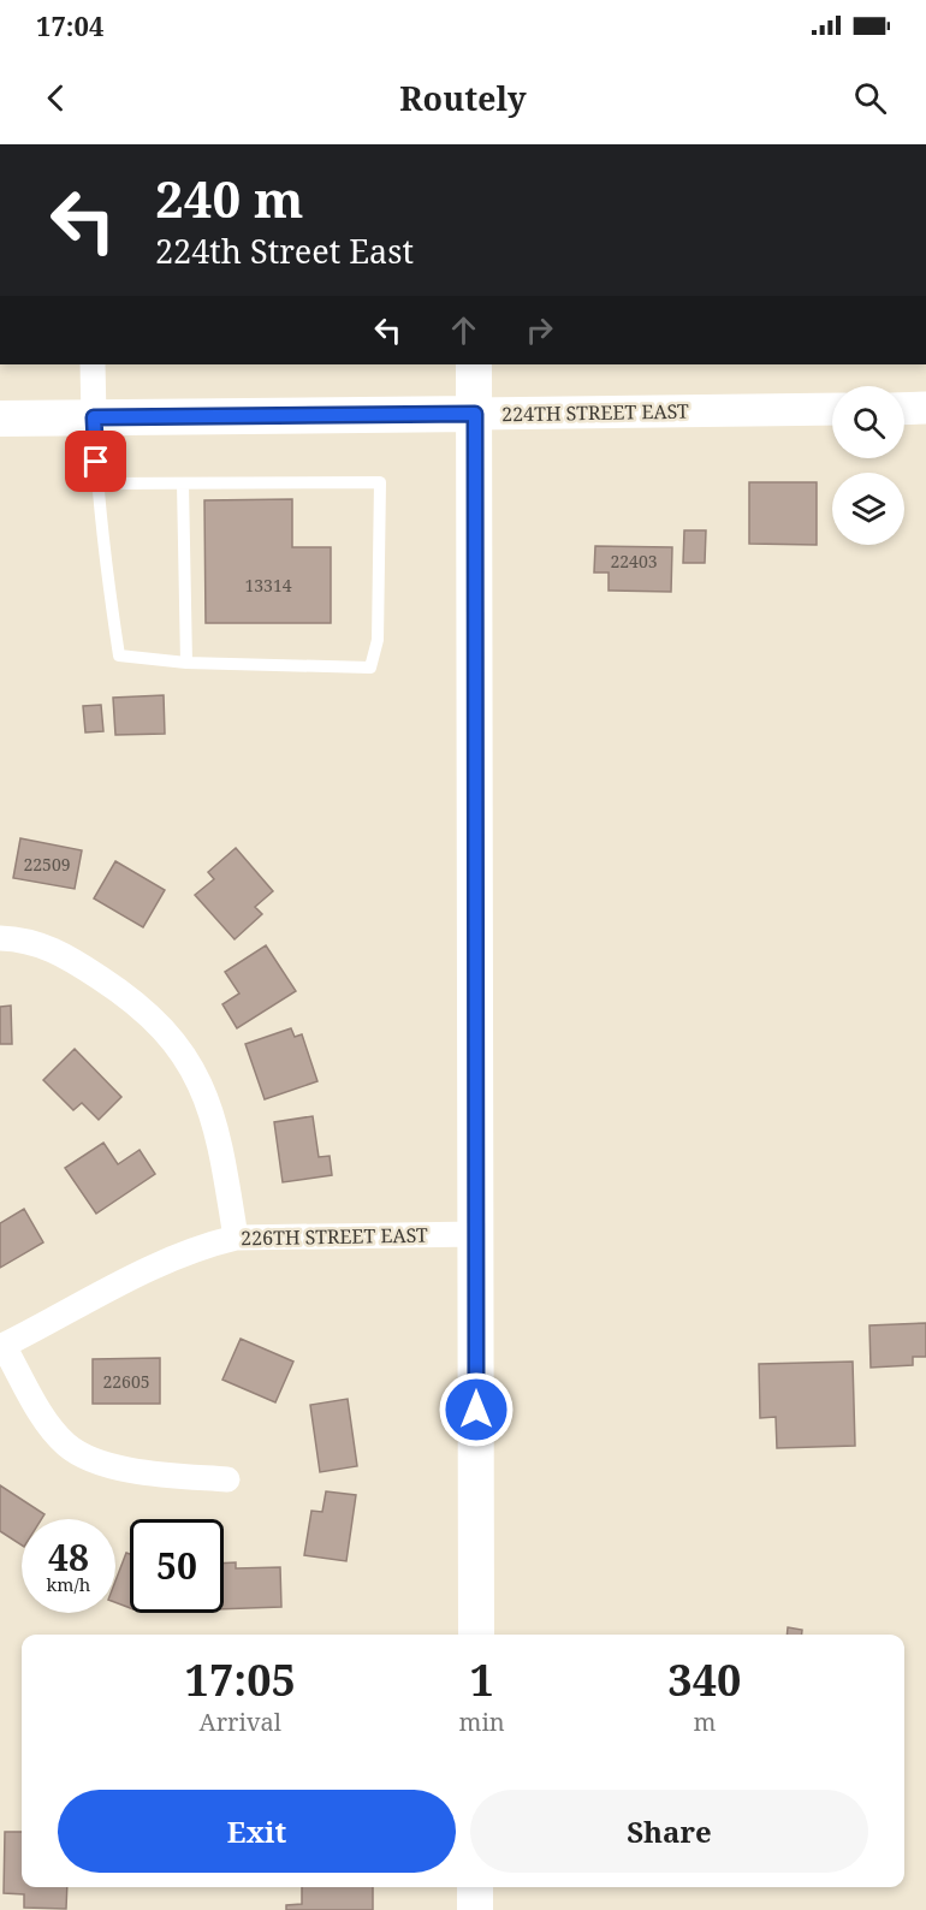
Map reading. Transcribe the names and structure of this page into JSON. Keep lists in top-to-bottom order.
{
  "streets": {
    "main road": ["224TH STREET EAST"],
    "street": ["226TH STREET EAST"]
  },
  "house_numbers": [
    "22403",
    "13314",
    "22509",
    "22605"
  ],
  "page": {
    "status": "17:04",
    "header": "Routely",
    "turn": ["240 m", "224th Street East"],
    "speed": "48 km/h",
    "limit": "50",
    "eta": [
      "17:05",
      "Arrival",
      "1",
      "min",
      "340",
      "m"
    ],
    "buttons": ["Exit", "Share"]
  }
}
